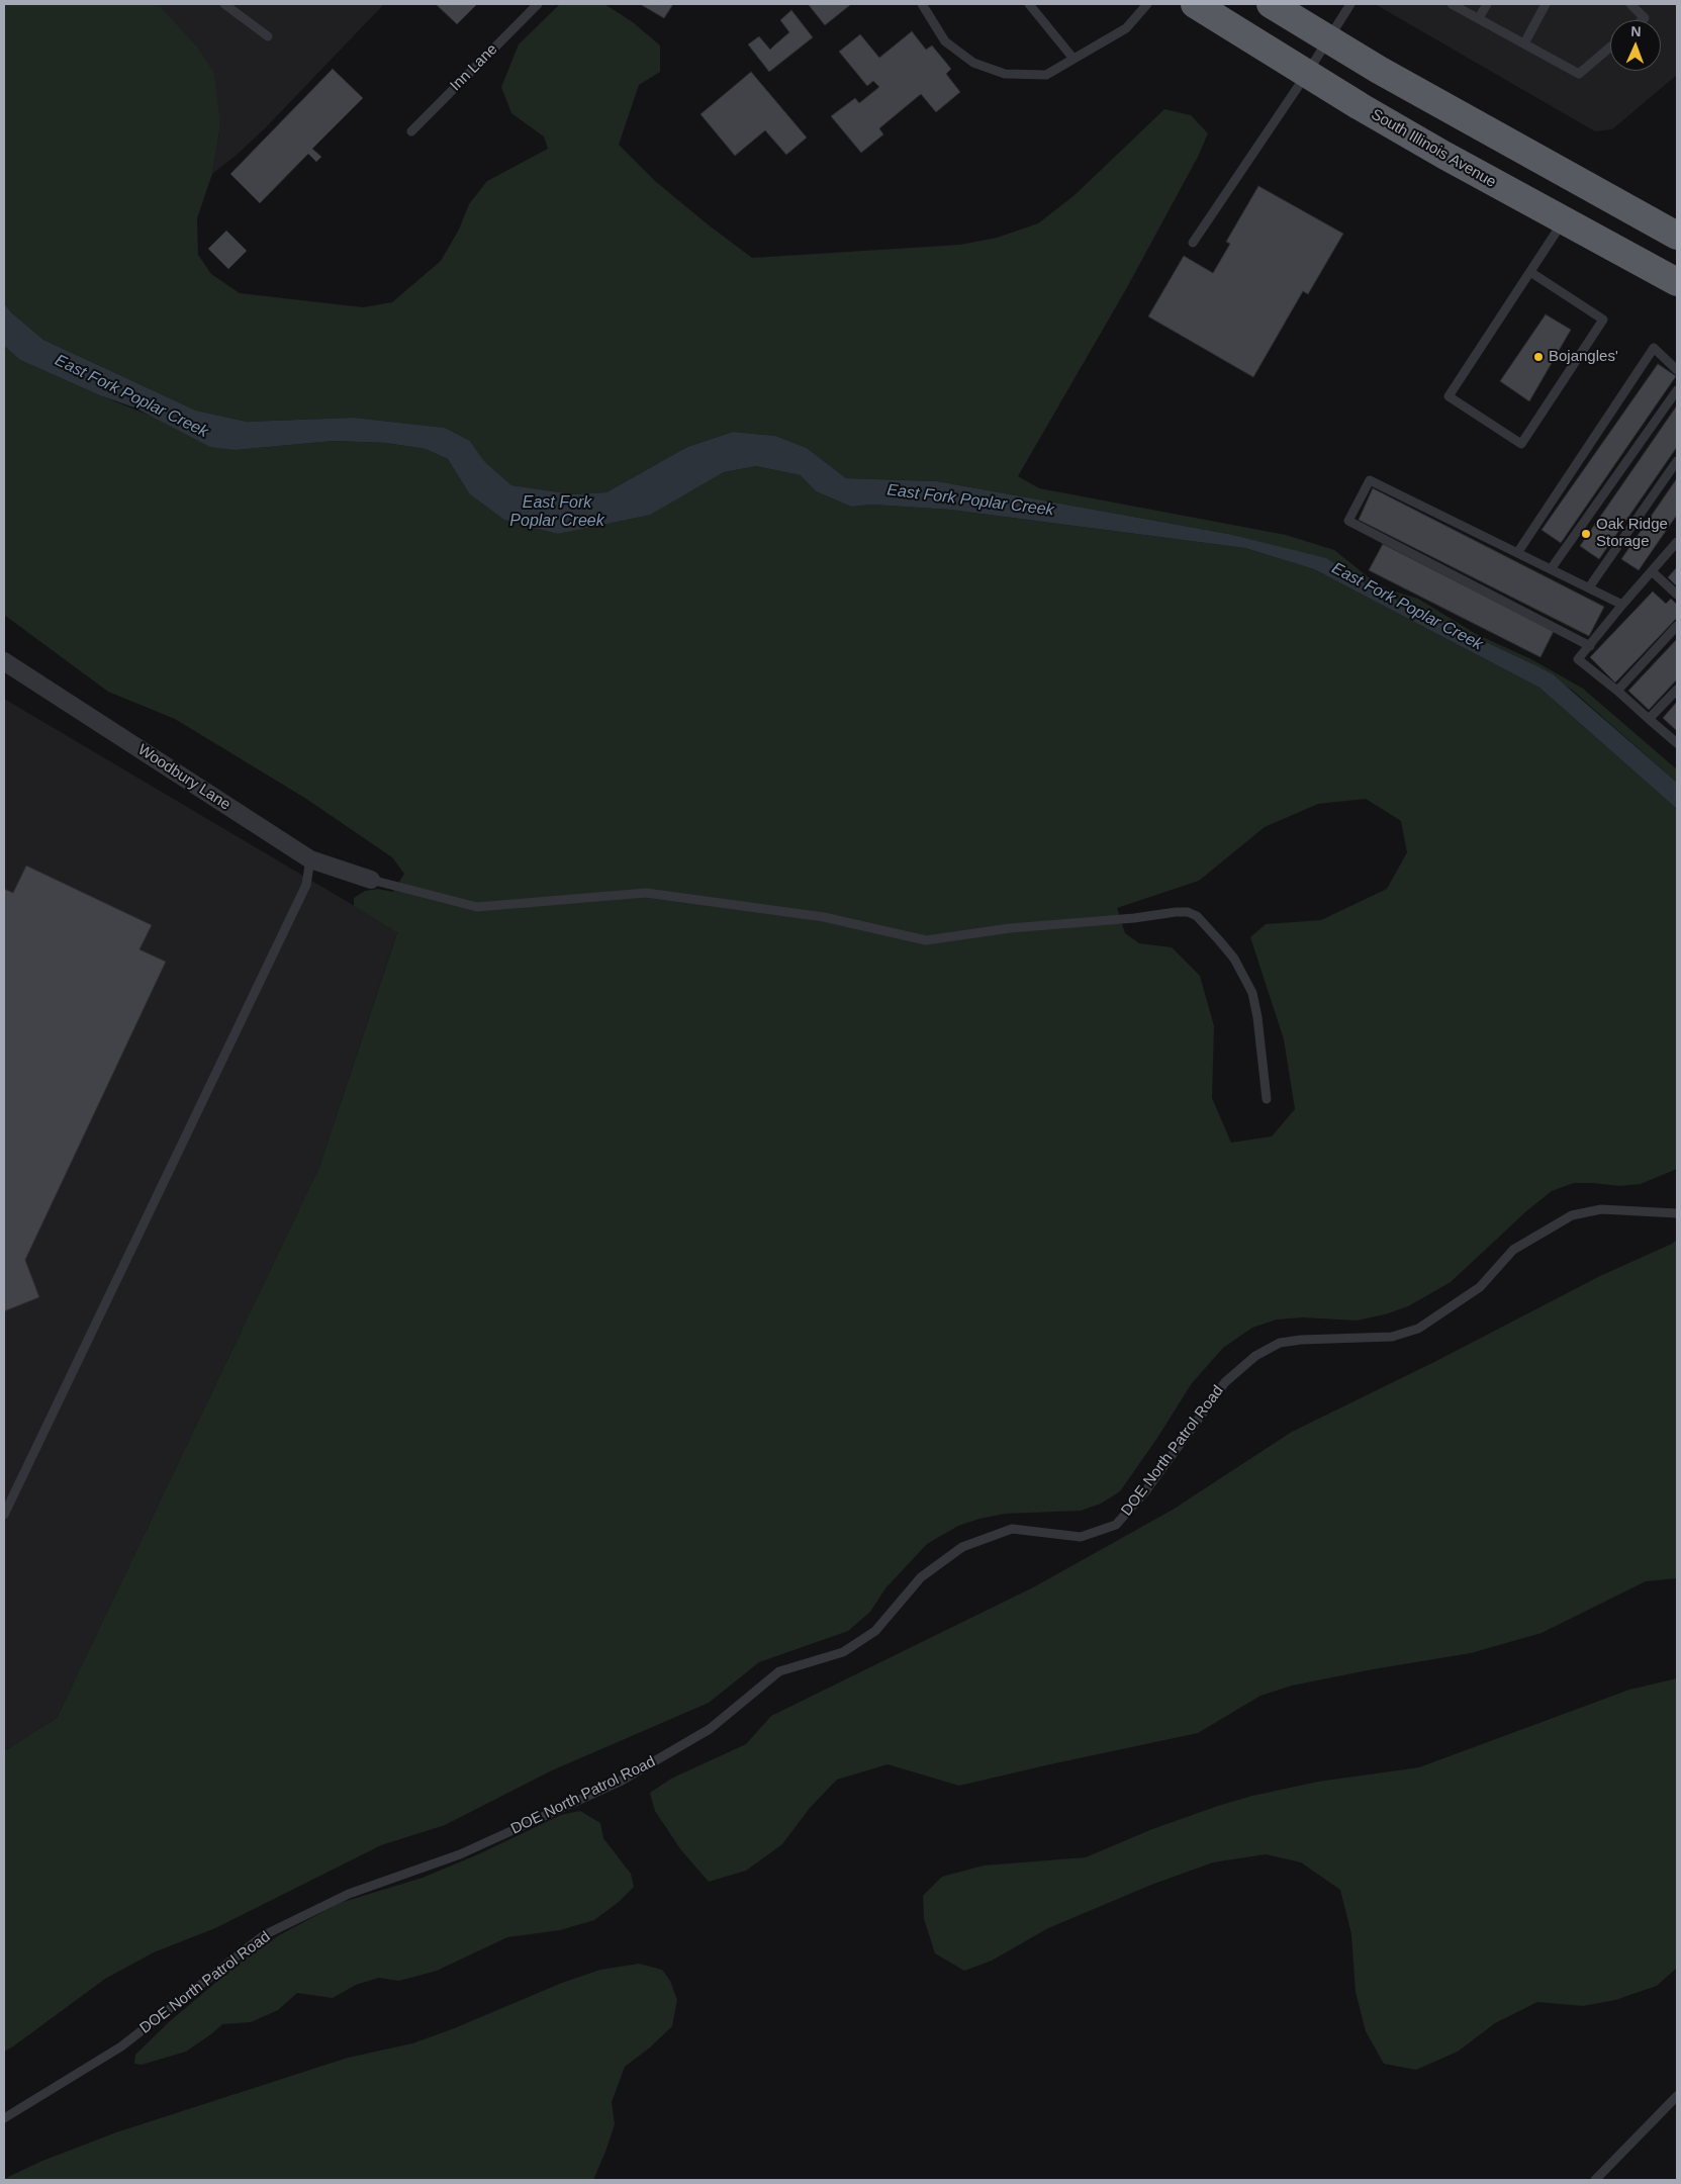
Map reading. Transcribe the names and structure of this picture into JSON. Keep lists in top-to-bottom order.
{
  "streets": {
    "highway": ["South Illinois Avenue"],
    "street": ["Woodbury Lane"],
    "lane": ["Inn Lane", "DOE North Patrol Road"]
  },
  "water": ["East Fork Poplar Creek"],
  "places": ["Bojangles'", "Oak Ridge Storage"],
  "north": "top"
}
